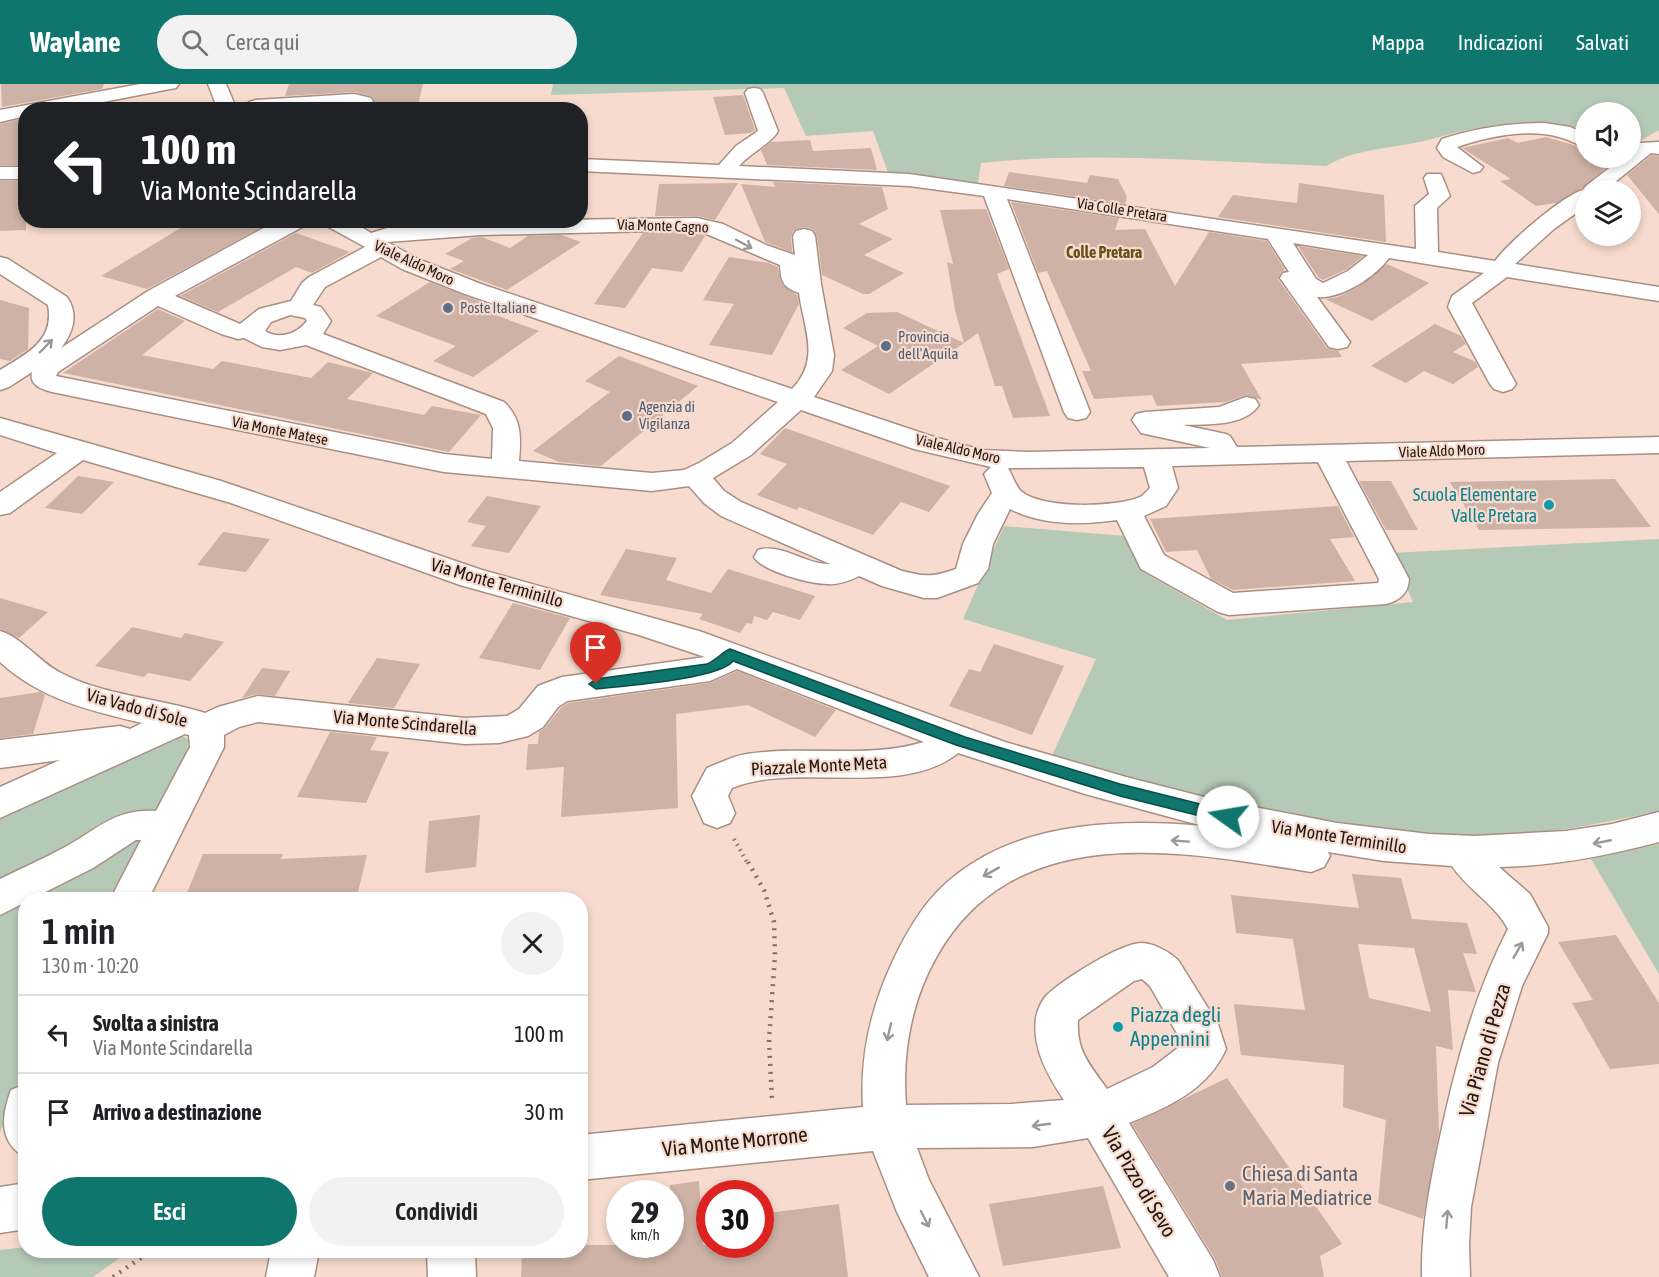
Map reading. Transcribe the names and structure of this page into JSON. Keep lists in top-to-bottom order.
{
  "streets": {
    "street": [
      "Via Colle Pretara",
      "Via Monte Cagno",
      "Viale Aldo Moro",
      "Via Monte Matese",
      "Via Monte Terminillo",
      "Via Vado di Sole",
      "Via Monte Scindarella",
      "Piazzale Monte Meta",
      "Via Piano di Pezza",
      "Via Monte Morrone",
      "Via Pizzo di Sevo"
    ]
  },
  "crossings": [
    ["Via Monte Cagno", "Viale Aldo Moro"],
    ["Viale Aldo Moro", "Via Monte Matese"],
    ["Via Monte Terminillo", "Via Monte Scindarella"],
    ["Via Monte Terminillo", "Piazzale Monte Meta"],
    ["Via Monte Terminillo", "Via Piano di Pezza"],
    ["Via Vado di Sole", "Via Monte Scindarella"],
    ["Via Monte Morrone", "Via Pizzo di Sevo"]
  ],
  "one_way": ["Via Monte Cagno", "Via Piano di Pezza", "Via Pizzo di Sevo"],
  "districts": ["Colle Pretara"],
  "places": [
    "Poste Italiane",
    "Provincia dell'Aquila",
    "Agenzia di Vigilanza",
    "Scuola Elementare Valle Pretara",
    "Piazza degli Appennini",
    "Chiesa di Santa Maria Mediatrice"
  ],
  "page": {
    "header": "Waylane",
    "search": "Cerca qui",
    "nav": ["Mappa", "Indicazioni", "Salvati"],
    "turn": ["100 m", "Via Monte Scindarella"],
    "heading": ["1 min", "130 m · 10:20"],
    "list": [
      {
        "name": "Svolta a sinistra",
        "note": "Via Monte Scindarella",
        "value": "100 m"
      },
      {
        "name": "Arrivo a destinazione",
        "value": "30 m"
      }
    ],
    "buttons": ["Esci", "Condividi"],
    "speed": "29 km/h",
    "limit": "30"
  }
}
